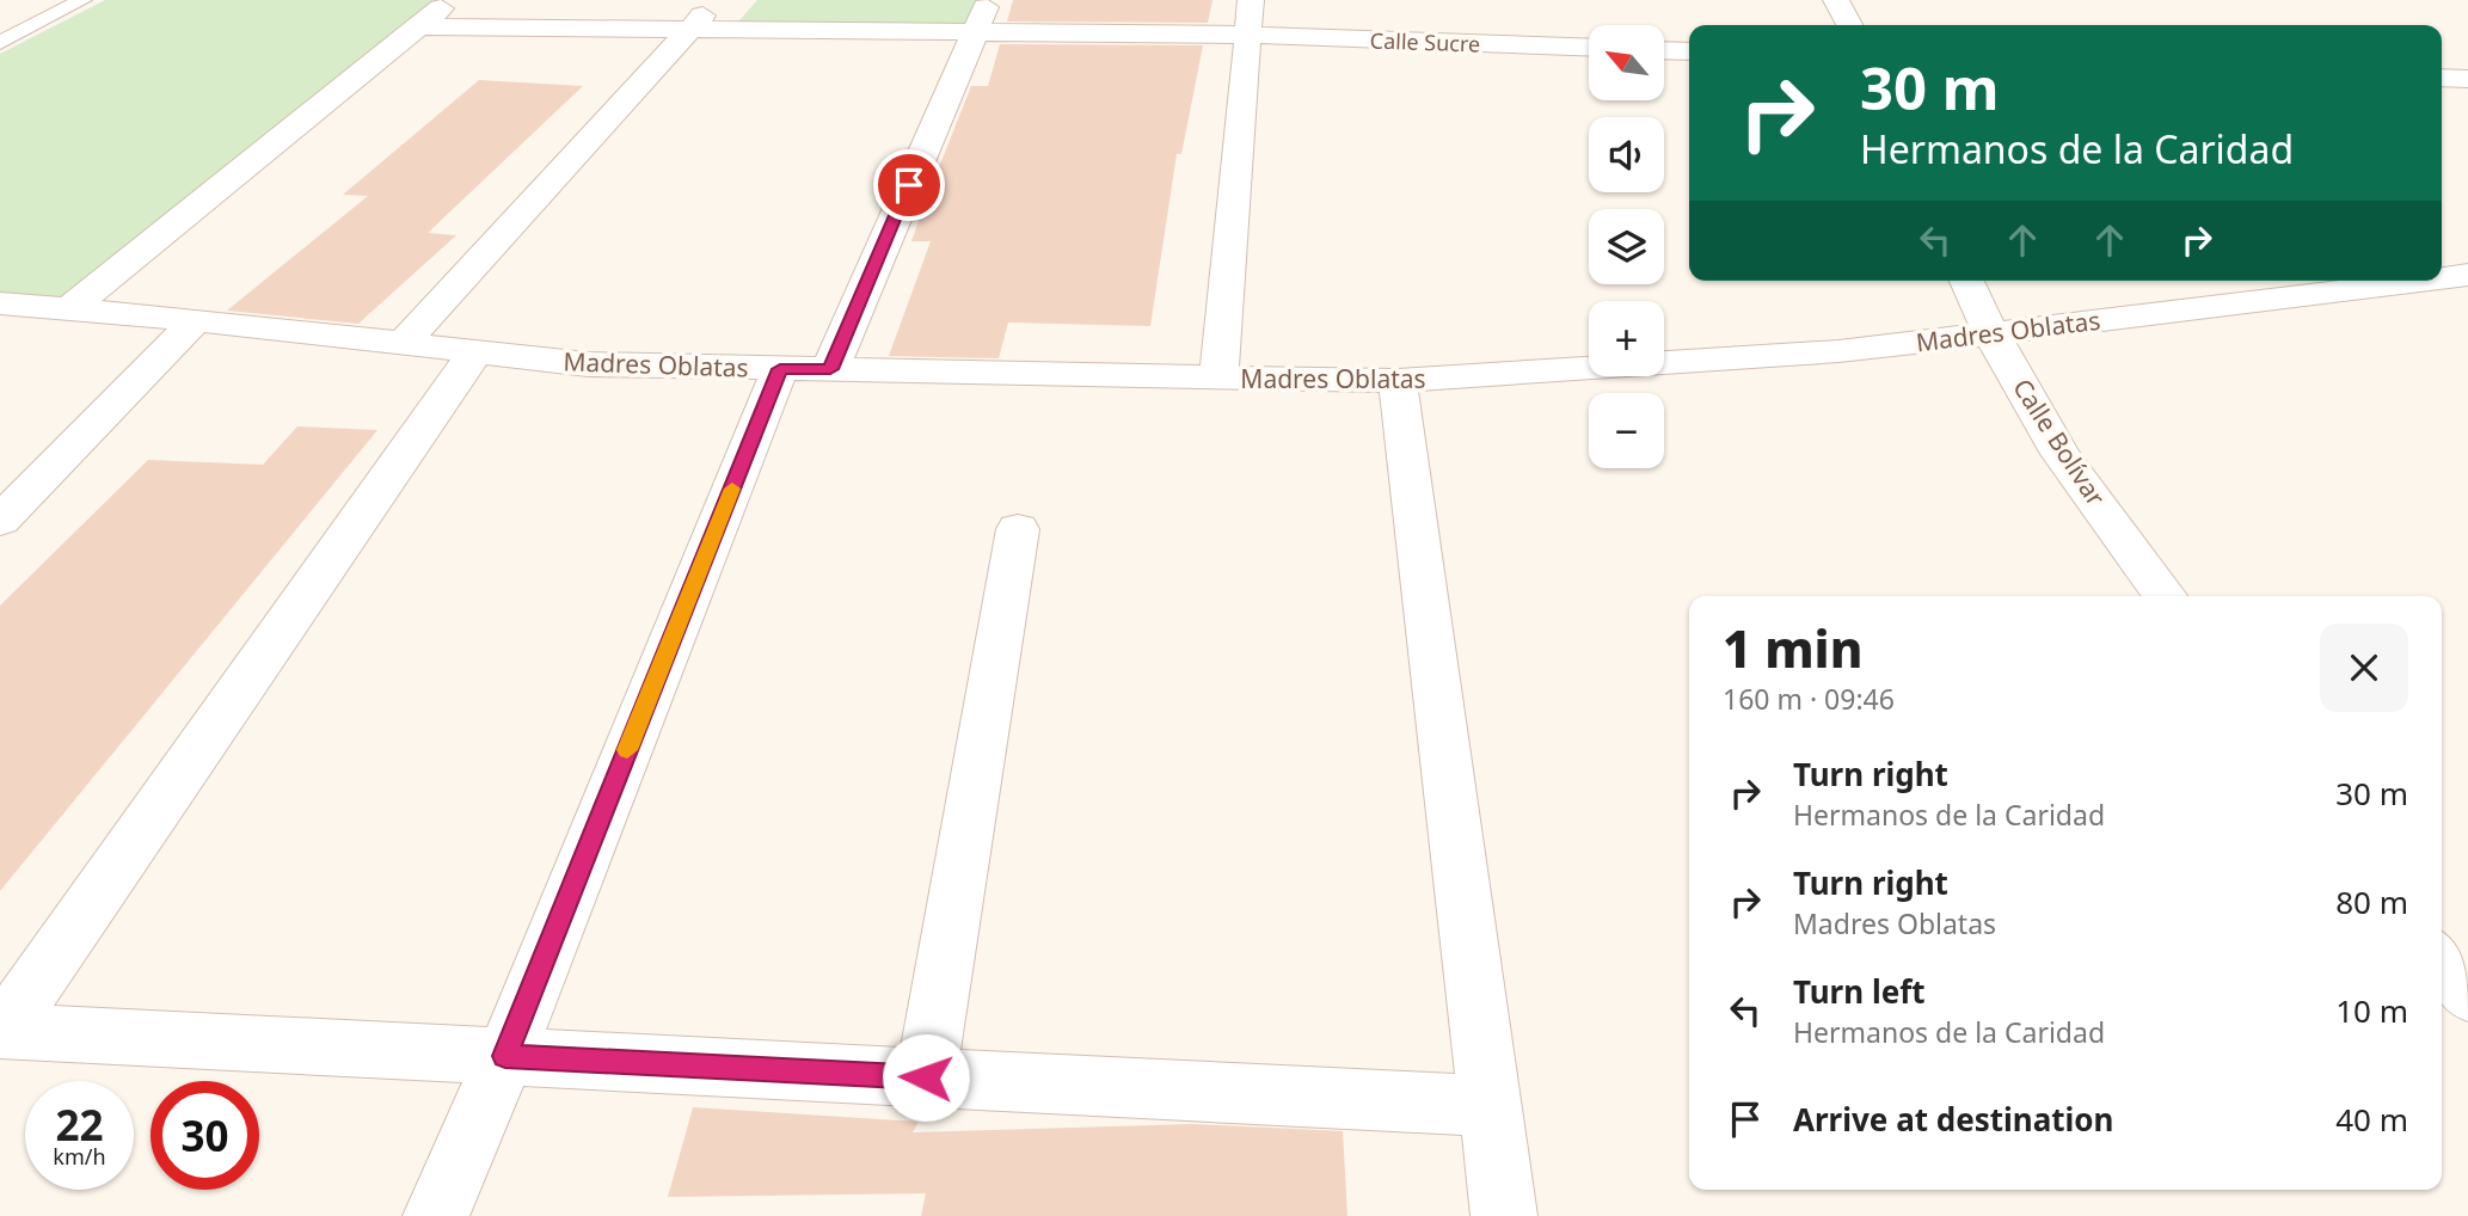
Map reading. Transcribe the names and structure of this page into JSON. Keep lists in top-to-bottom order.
{
  "streets": {
    "street": ["Calle Sucre", "Madres Oblatas", "Calle Bolívar"]
  },
  "crossings": [
    ["Madres Oblatas", "Calle Bolívar"]
  ],
  "north": "top left",
  "page": {
    "map_buttons": ["+", "−"],
    "turn": ["30 m", "Hermanos de la Caridad"],
    "heading": ["1 min", "160 m · 09:46"],
    "list": [
      {
        "name": "Turn right",
        "note": "Hermanos de la Caridad",
        "value": "30 m"
      },
      {
        "name": "Turn right",
        "note": "Madres Oblatas",
        "value": "80 m"
      },
      {
        "name": "Turn left",
        "note": "Hermanos de la Caridad",
        "value": "10 m"
      },
      {
        "name": "Arrive at destination",
        "value": "40 m"
      }
    ],
    "speed": "22 km/h",
    "limit": "30"
  }
}
